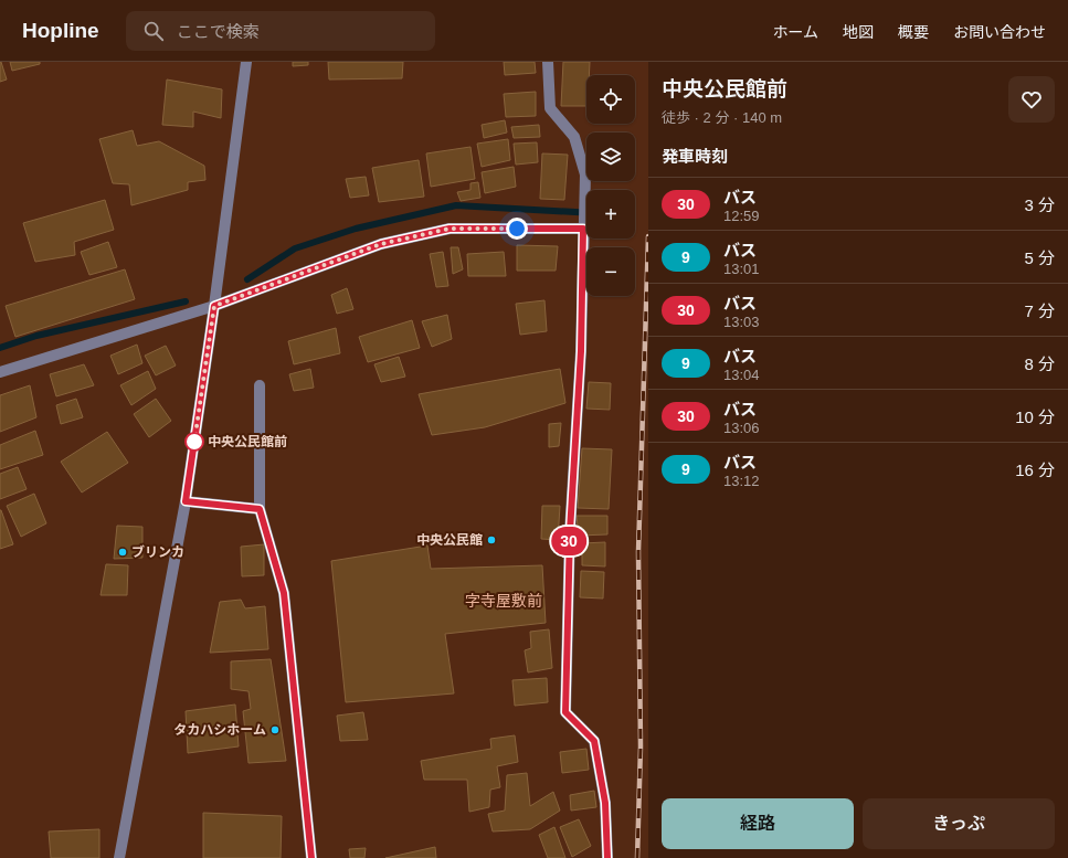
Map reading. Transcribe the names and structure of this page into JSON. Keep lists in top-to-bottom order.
{
  "districts": ["字寺屋敷前"],
  "places": [
    "中央公民館前",
    "中央公民館",
    "ブリンカ",
    "タカハシホーム"
  ],
  "lines": ["bus line 30"],
  "page": {
    "header": "Hopline",
    "search": "ここで検索",
    "nav": [
      "ホーム",
      "地図",
      "概要",
      "お問い合わせ"
    ],
    "on_map": "30",
    "heading": [
      ["中央公民館前", "徒歩 · 2 分 · 140 m"],
      "発車時刻"
    ],
    "map_buttons": ["+", "−"],
    "list": [
      {
        "mark": "30",
        "name": "バス",
        "note": "12:59",
        "value": "3 分"
      },
      {
        "mark": "9",
        "name": "バス",
        "note": "13:01",
        "value": "5 分"
      },
      {
        "mark": "30",
        "name": "バス",
        "note": "13:03",
        "value": "7 分"
      },
      {
        "mark": "9",
        "name": "バス",
        "note": "13:04",
        "value": "8 分"
      },
      {
        "mark": "30",
        "name": "バス",
        "note": "13:06",
        "value": "10 分"
      },
      {
        "mark": "9",
        "name": "バス",
        "note": "13:12",
        "value": "16 分"
      }
    ],
    "buttons": ["経路", "きっぷ"]
  }
}
